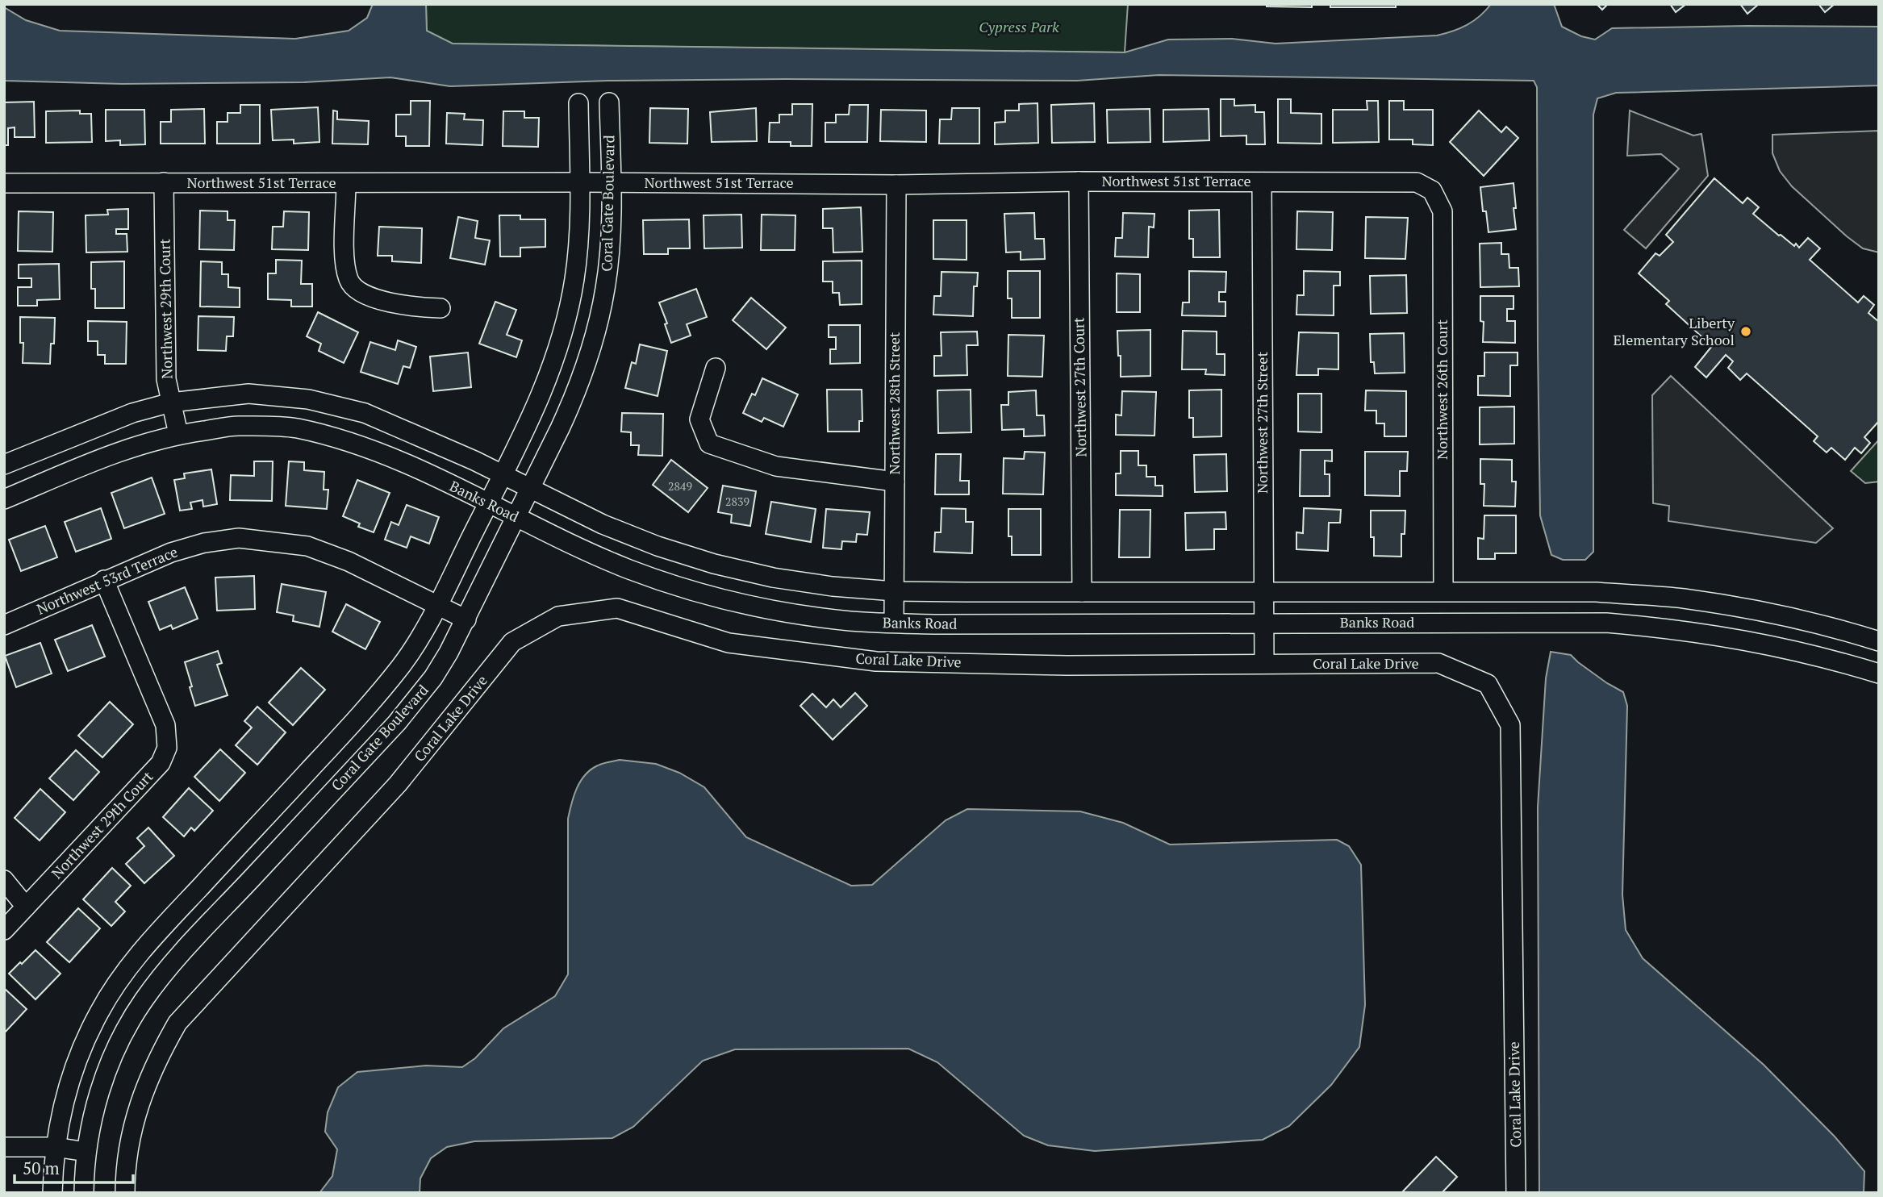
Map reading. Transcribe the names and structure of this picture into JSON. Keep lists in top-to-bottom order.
{
  "streets": {
    "street": [
      "Northwest 51st Terrace",
      "Coral Gate Boulevard",
      "Northwest 29th Court",
      "Northwest 27th Court",
      "Northwest 26th Court",
      "Northwest 28th Street",
      "Northwest 27th Street",
      "Banks Road",
      "Northwest 53rd Terrace",
      "Coral Lake Drive"
    ]
  },
  "crossings": [
    ["Northwest 51st Terrace", "Coral Gate Boulevard"],
    ["Northwest 51st Terrace", "Northwest 29th Court"],
    ["Northwest 51st Terrace", "Northwest 27th Court"],
    ["Northwest 51st Terrace", "Northwest 26th Court"],
    ["Northwest 51st Terrace", "Northwest 28th Street"],
    ["Northwest 51st Terrace", "Northwest 27th Street"],
    ["Coral Gate Boulevard", "Banks Road"],
    ["Coral Gate Boulevard", "Northwest 53rd Terrace"],
    ["Northwest 29th Court", "Banks Road"],
    ["Northwest 29th Court", "Northwest 53rd Terrace"],
    ["Northwest 28th Street", "Banks Road"],
    ["Northwest 27th Street", "Banks Road"],
    ["Northwest 27th Street", "Coral Lake Drive"]
  ],
  "parks": ["Cypress Park"],
  "places": ["Liberty Elementary School"],
  "house_numbers": ["2849", "2839"],
  "scale_bar": "50 m"
}
